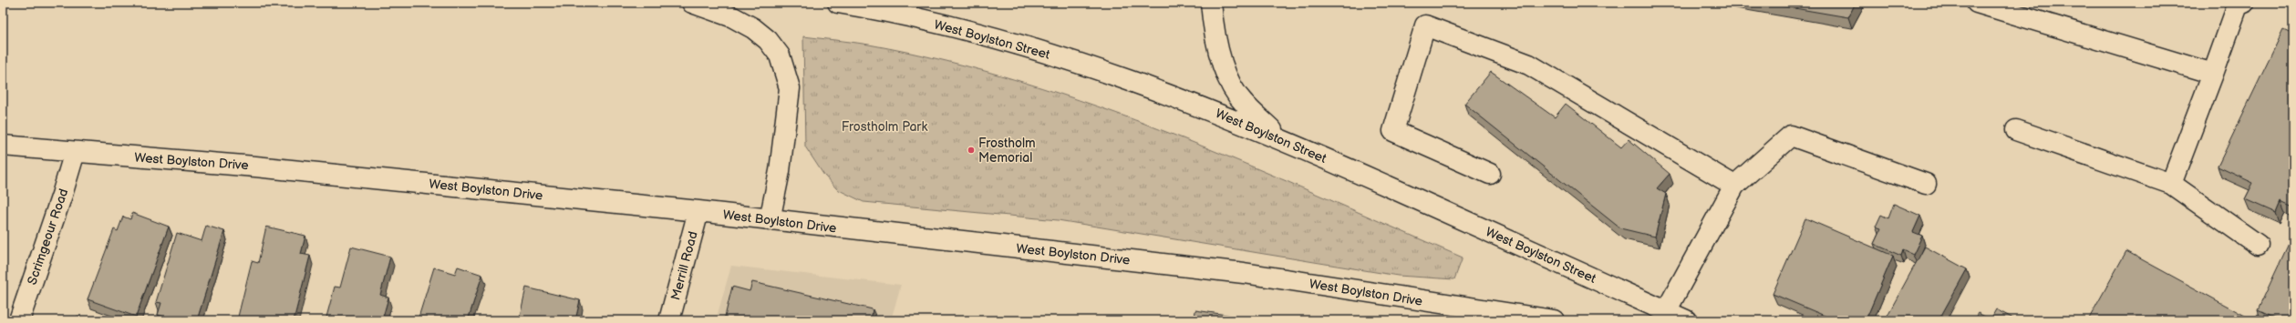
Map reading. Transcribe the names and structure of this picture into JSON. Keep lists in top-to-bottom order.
{
  "streets": {
    "street": [
      "West Boylston Street",
      "West Boylston Drive",
      "Scrimgeour Road",
      "Merrill Road"
    ]
  },
  "crossings": [
    ["West Boylston Drive", "Scrimgeour Road"],
    ["West Boylston Drive", "Merrill Road"]
  ],
  "parks": ["Frostholm Park"],
  "places": ["Frostholm Memorial"]
}
